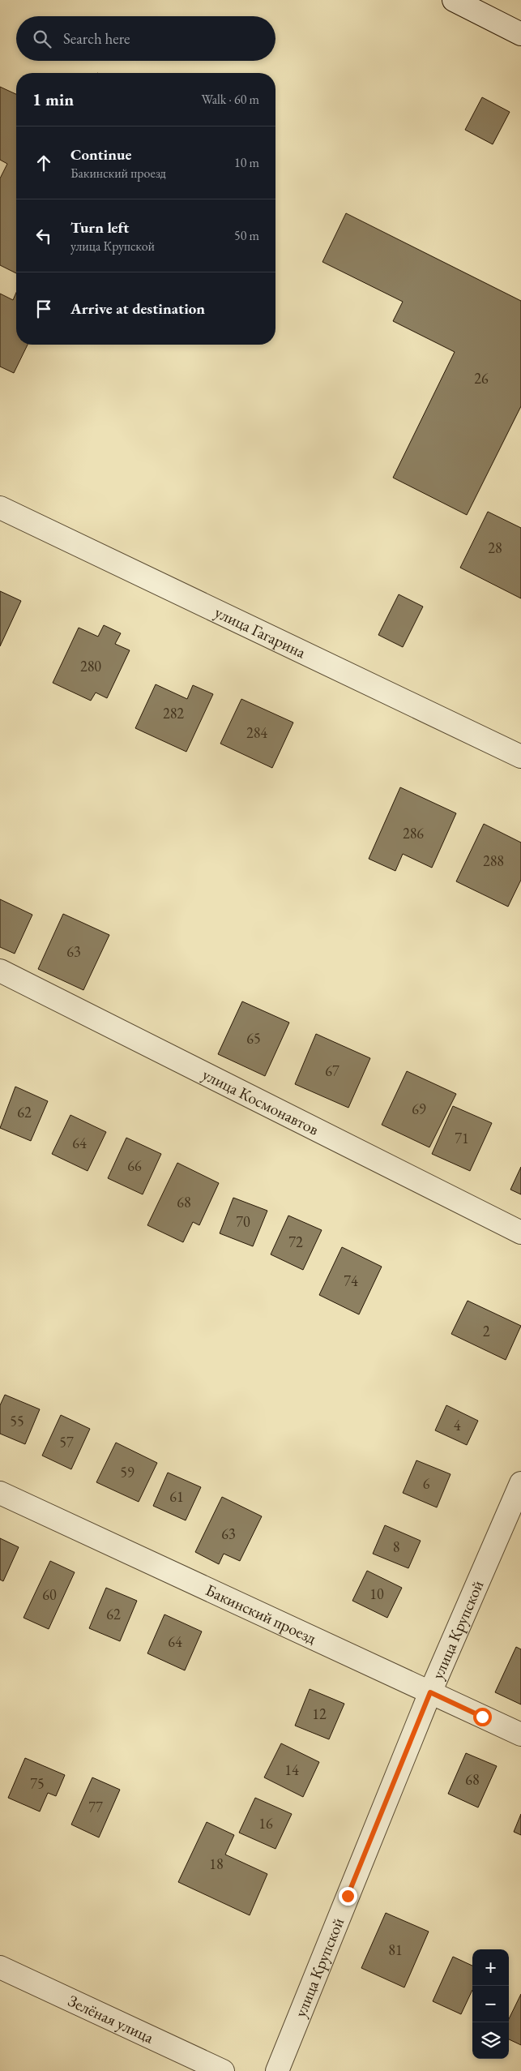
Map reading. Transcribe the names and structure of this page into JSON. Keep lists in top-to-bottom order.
{
  "streets": {
    "street": [
      "улица Гагарина",
      "улица Космонавтов",
      "Бакинский проезд",
      "улица Крупской",
      "Зелёная улица"
    ]
  },
  "crossings": [
    ["Бакинский проезд", "улица Крупской"]
  ],
  "house_numbers": [
    "26",
    "28",
    "280",
    "282",
    "284",
    "286",
    "288",
    "63",
    "65",
    "67",
    "69",
    "62",
    "71",
    "64",
    "66",
    "68",
    "70",
    "72",
    "74",
    "2",
    "55",
    "4",
    "57",
    "59",
    "6",
    "61",
    "63",
    "8",
    "10",
    "60",
    "62",
    "64",
    "12",
    "14",
    "68",
    "75",
    "77",
    "16",
    "18",
    "81"
  ],
  "page": {
    "search": "Search here",
    "heading": ["1 min", "Walk · 60 m"],
    "list": [
      ["Continue", "Бакинский проезд", "10 m"],
      ["Turn left", "улица Крупской", "50 m"],
      "Arrive at destination"
    ],
    "map_buttons": ["+", "−"]
  }
}
